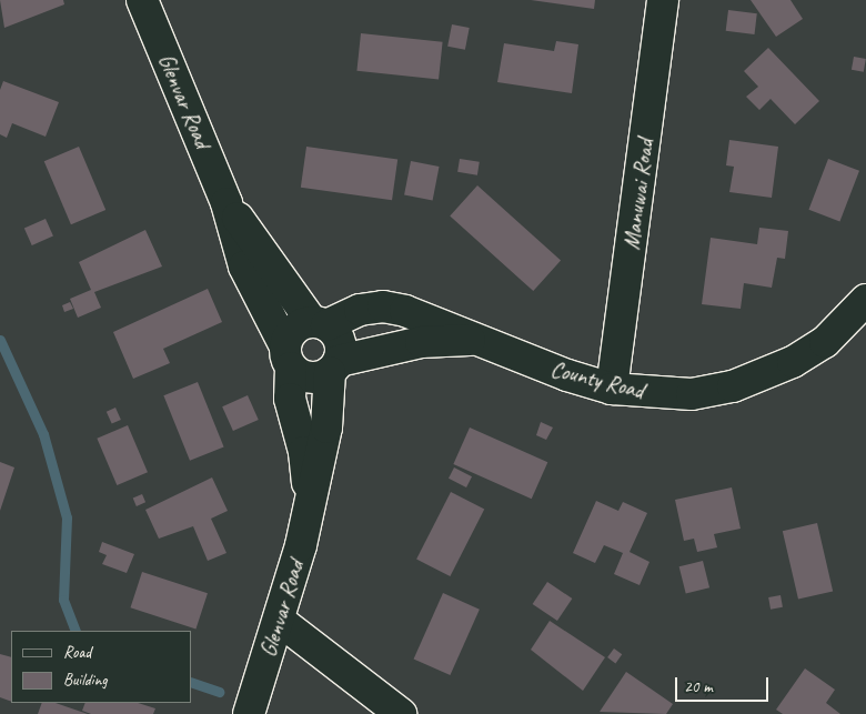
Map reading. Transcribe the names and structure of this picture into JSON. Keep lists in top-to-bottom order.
{
  "streets": {
    "street": ["Glenvar Road", "Manuwai Road", "County Road"]
  },
  "crossings": [
    ["Glenvar Road", "County Road"],
    ["Manuwai Road", "County Road"]
  ],
  "legend": ["Road", "Building"],
  "scale_bar": "20 m"
}
